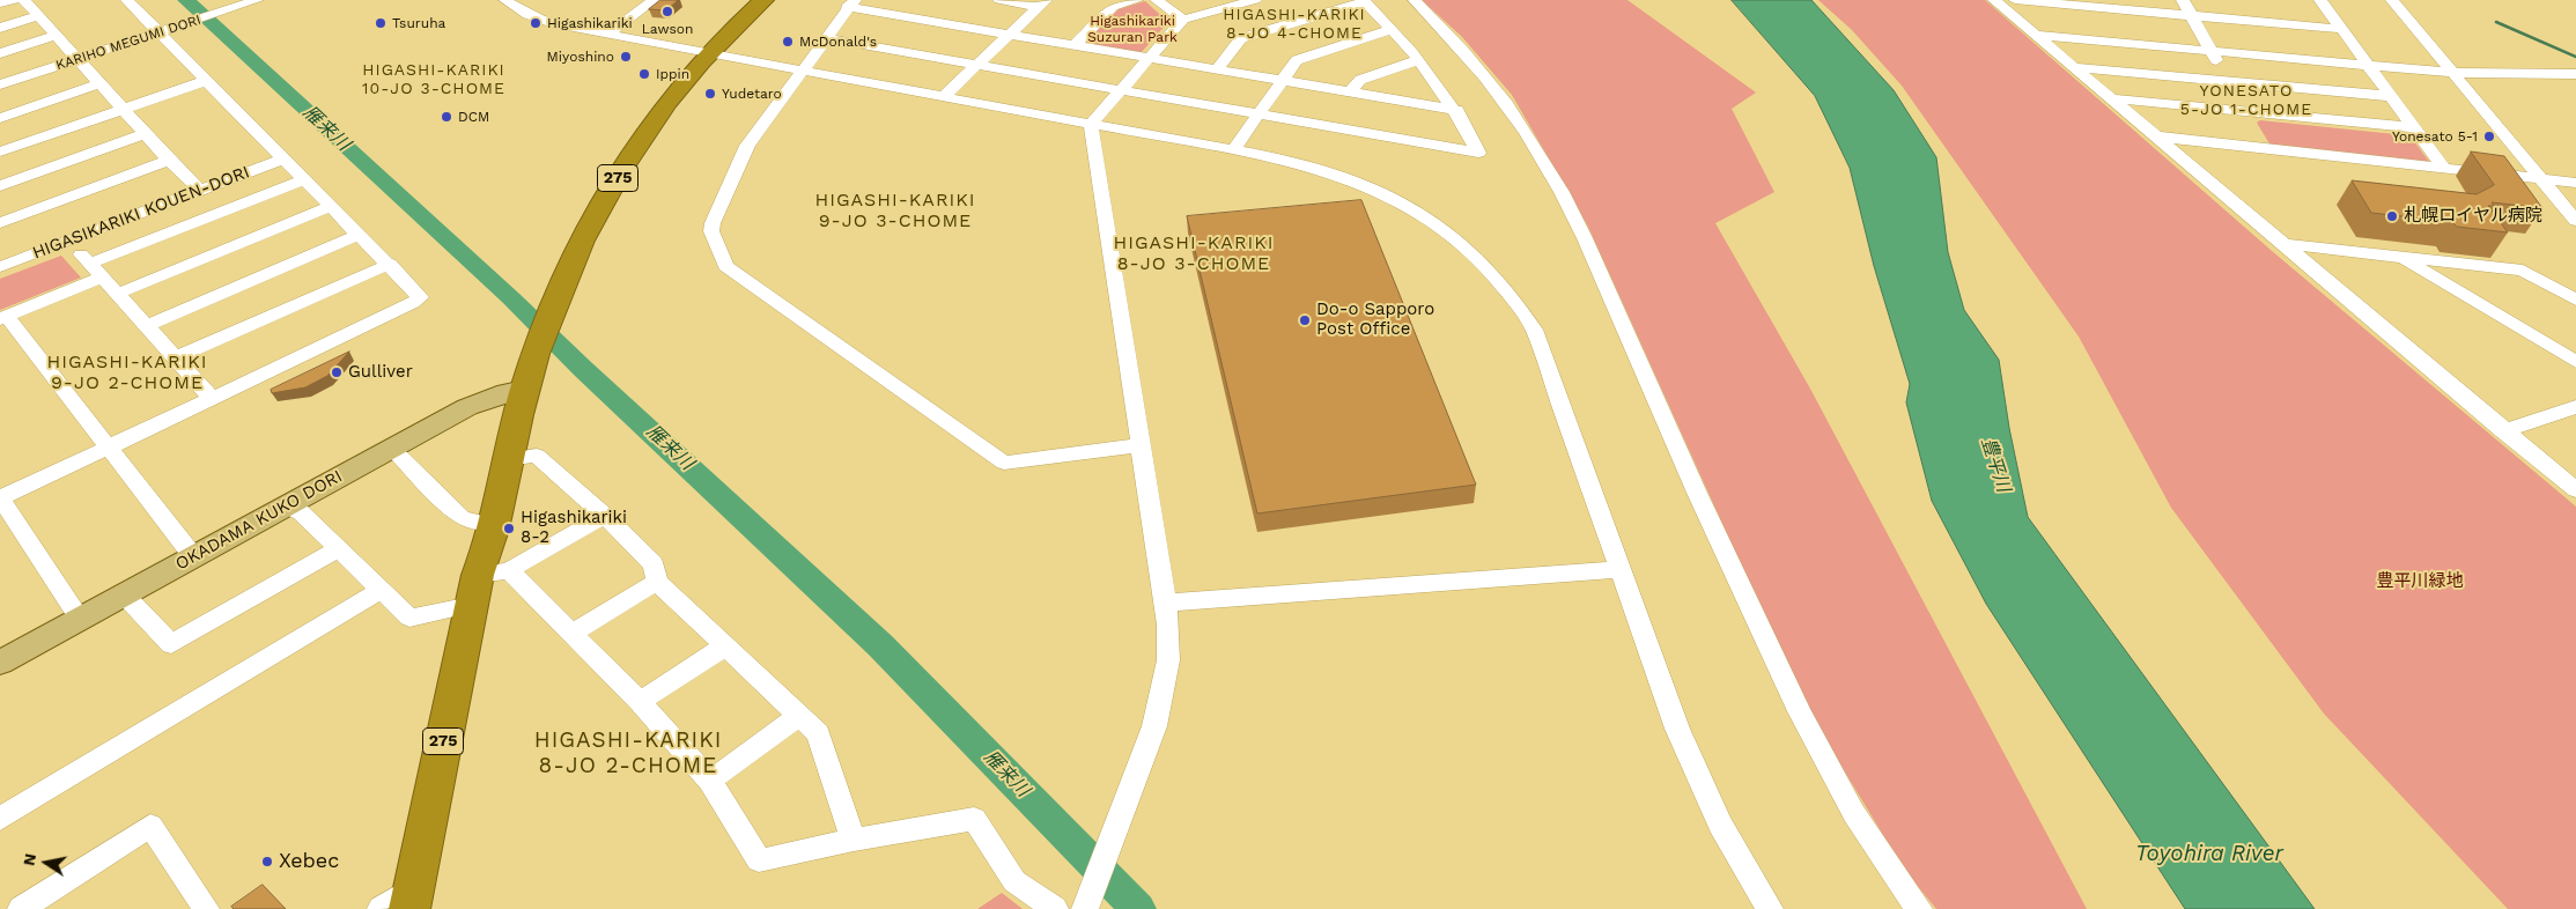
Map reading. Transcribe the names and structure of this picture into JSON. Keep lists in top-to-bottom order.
{
  "streets": {
    "highway": ["275"],
    "main road": ["OKADAMA KUKO DORI"],
    "street": ["KARIHO MEGUMI DORI", "HIGASIKARIKI KOUEN-DORI"]
  },
  "crossings": [
    ["275", "OKADAMA KUKO DORI"]
  ],
  "districts": [
    "HIGASHI-KARIKI 8-JO 4-CHOME",
    "HIGASHI-KARIKI 10-JO 3-CHOME",
    "YONESATO 5-JO 1-CHOME",
    "HIGASHI-KARIKI 9-JO 3-CHOME",
    "HIGASHI-KARIKI 8-JO 3-CHOME",
    "HIGASHI-KARIKI 9-JO 2-CHOME",
    "HIGASHI-KARIKI 8-JO 2-CHOME"
  ],
  "water": ["雁来川", "豊平川", "Toyohira River"],
  "parks": ["Higashikariki Suzuran Park", "豊平川緑地"],
  "places": [
    "Lawson",
    "Tsuruha",
    "Higashikariki",
    "McDonald's",
    "Miyoshino",
    "Ippin",
    "Yudetaro",
    "DCM",
    "Yonesato 5-1",
    "札幌ロイヤル病院",
    "Do-o Sapporo Post Office",
    "Gulliver",
    "Higashikariki 8-2",
    "Xebec"
  ],
  "north": "left"
}
